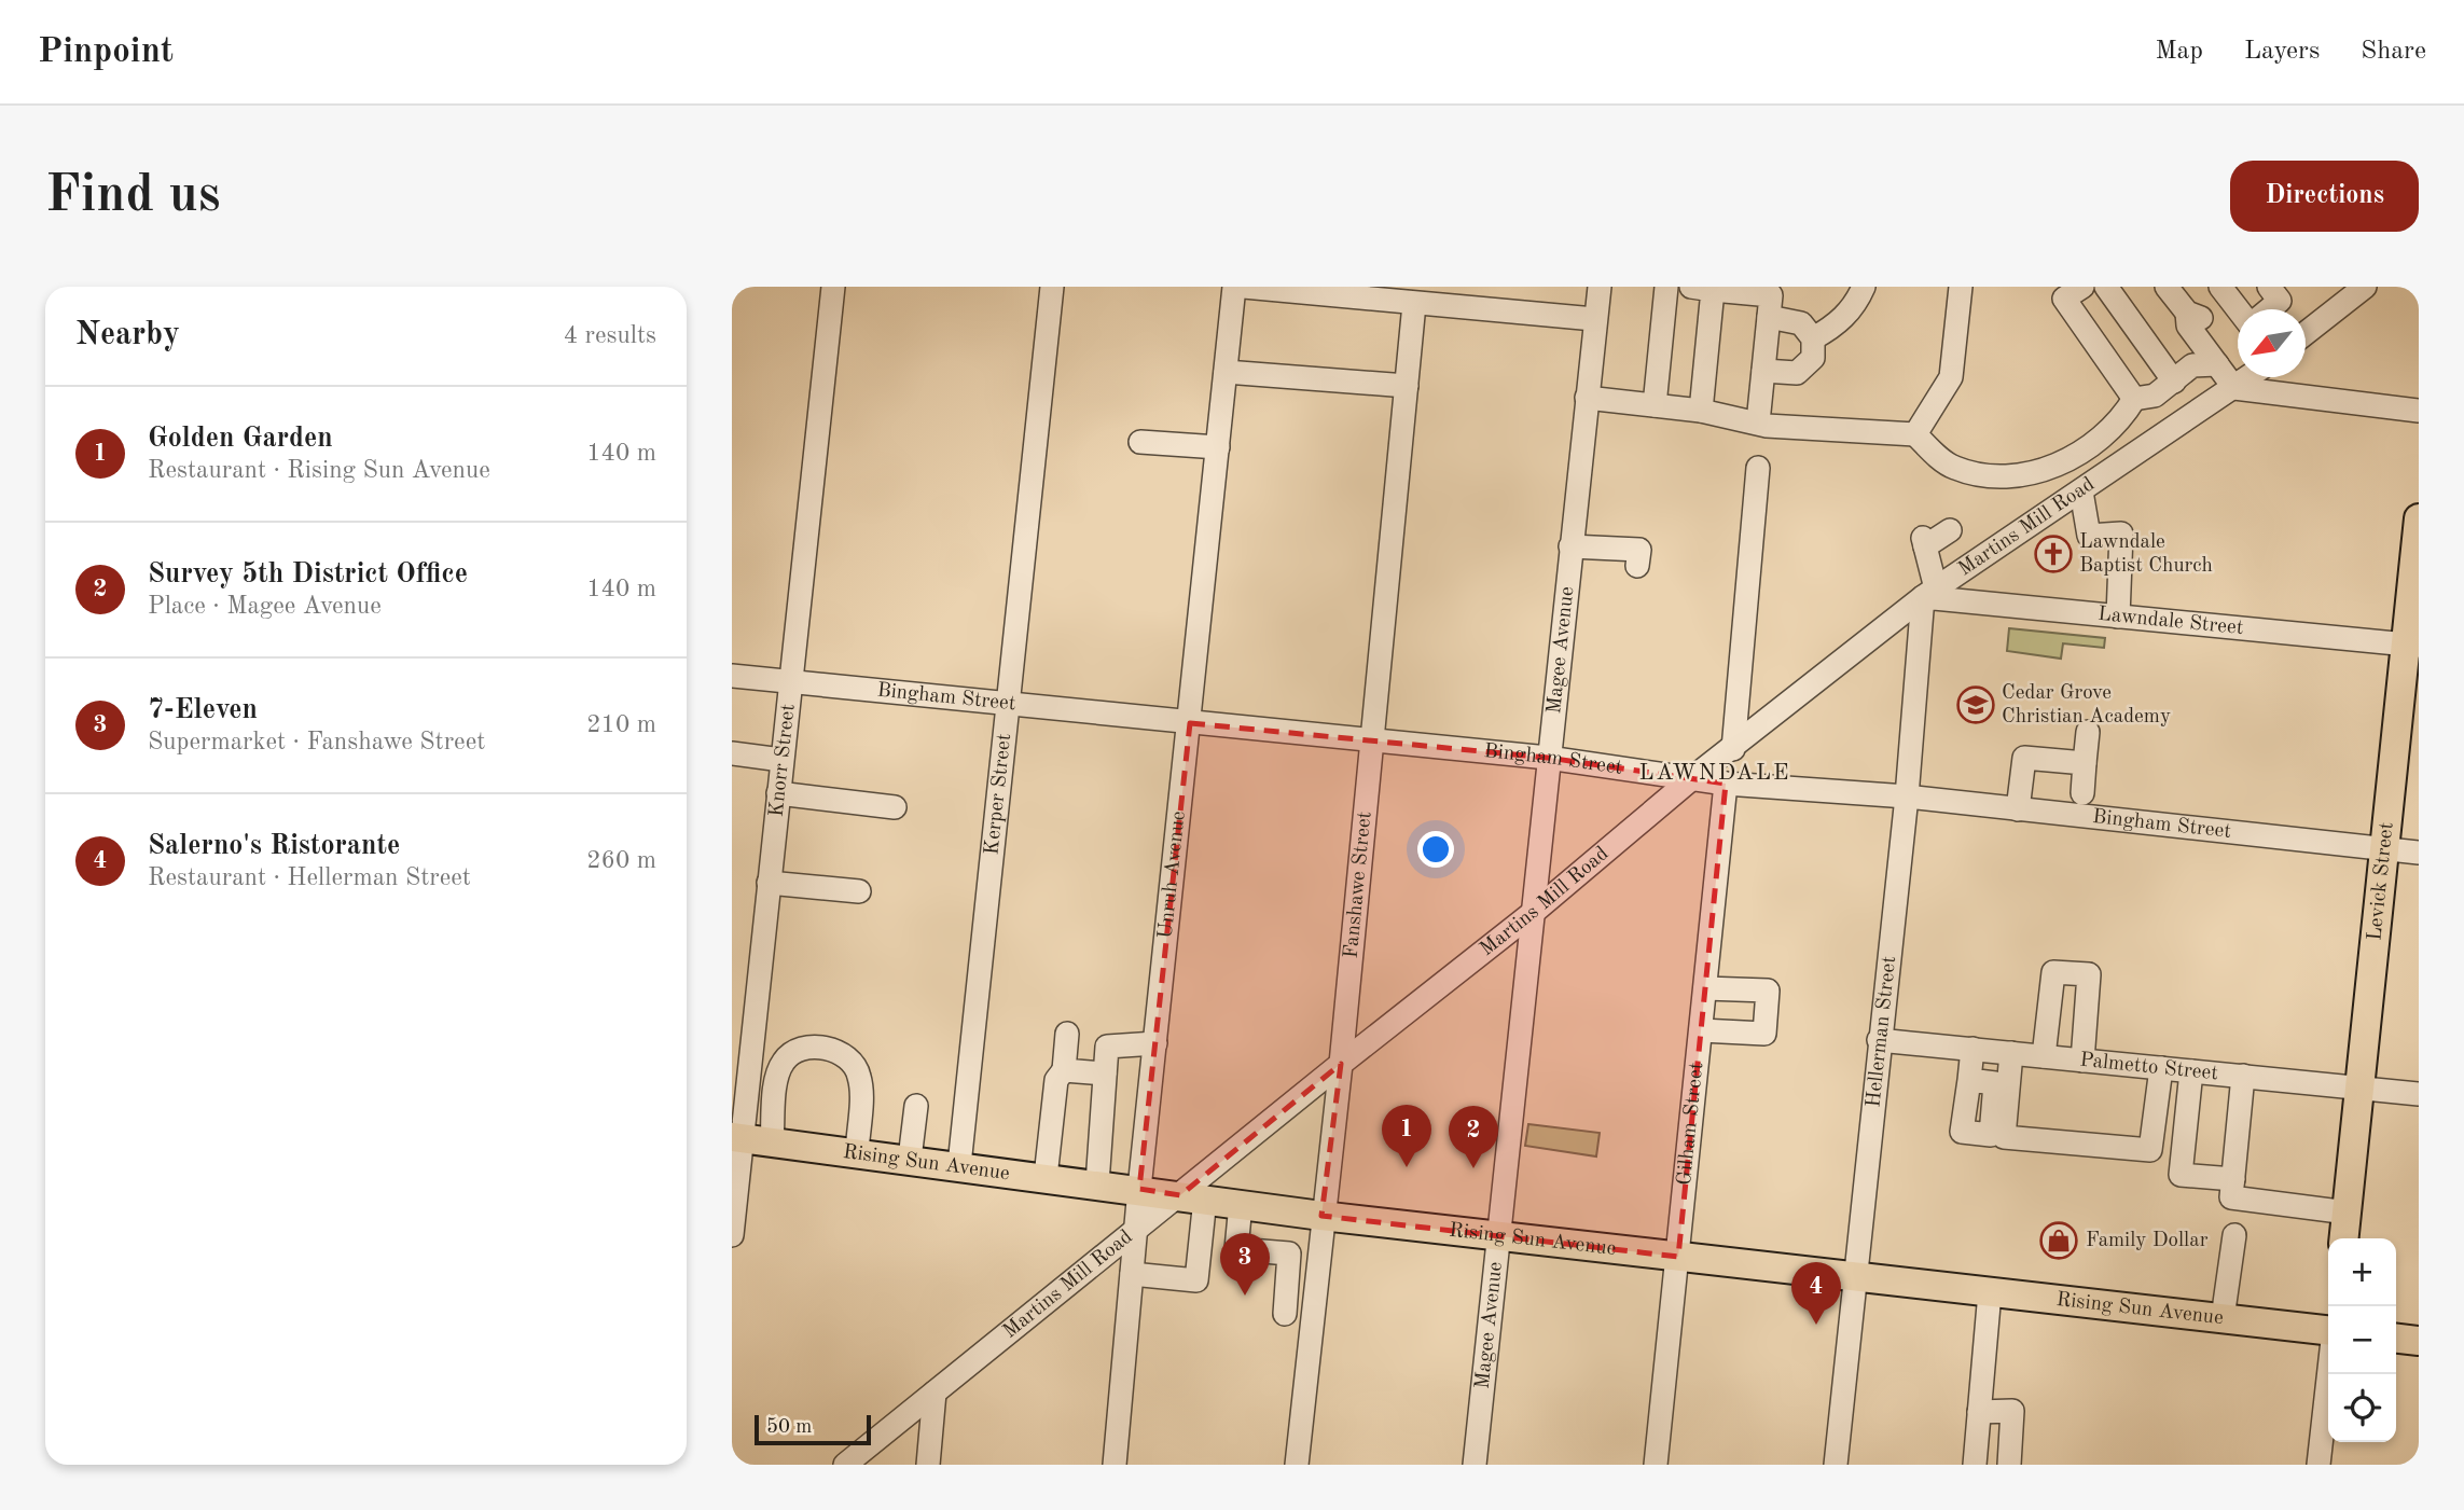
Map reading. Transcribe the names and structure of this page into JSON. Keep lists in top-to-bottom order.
{
  "streets": {
    "main road": ["Levick Street", "Rising Sun Avenue"],
    "street": [
      "Martins Mill Road",
      "Lawndale Street",
      "Magee Avenue",
      "Bingham Street",
      "Knorr Street",
      "Kerper Street",
      "Unruh Avenue",
      "Fanshawe Street",
      "Hellerman Street",
      "Palmetto Street",
      "Gilham Street"
    ]
  },
  "crossings": [
    ["Martins Mill Road", "Lawndale Street"],
    ["Martins Mill Road", "Magee Avenue"],
    ["Martins Mill Road", "Bingham Street"],
    ["Martins Mill Road", "Unruh Avenue"],
    ["Martins Mill Road", "Fanshawe Street"],
    ["Martins Mill Road", "Hellerman Street"],
    ["Martins Mill Road", "Rising Sun Avenue"],
    ["Lawndale Street", "Levick Street"],
    ["Lawndale Street", "Hellerman Street"],
    ["Magee Avenue", "Bingham Street"],
    ["Magee Avenue", "Rising Sun Avenue"],
    ["Bingham Street", "Knorr Street"],
    ["Bingham Street", "Kerper Street"],
    ["Bingham Street", "Unruh Avenue"],
    ["Bingham Street", "Levick Street"],
    ["Bingham Street", "Fanshawe Street"],
    ["Bingham Street", "Hellerman Street"],
    ["Bingham Street", "Gilham Street"],
    ["Knorr Street", "Rising Sun Avenue"],
    ["Kerper Street", "Rising Sun Avenue"],
    ["Unruh Avenue", "Rising Sun Avenue"],
    ["Levick Street", "Palmetto Street"],
    ["Fanshawe Street", "Rising Sun Avenue"],
    ["Hellerman Street", "Palmetto Street"],
    ["Hellerman Street", "Rising Sun Avenue"],
    ["Gilham Street", "Rising Sun Avenue"]
  ],
  "districts": ["LAWNDALE"],
  "places": {
    "church": ["Lawndale Baptist Church"],
    "school or university": ["Cedar Grove Christian Academy"],
    "shop": ["Family Dollar"]
  },
  "scale_bar": "50 m",
  "north": "bottom left",
  "page": {
    "header": "Pinpoint",
    "nav": ["Map", "Layers", "Share"],
    "buttons": "Directions",
    "title": "Find us",
    "heading": ["Nearby", "4 results"],
    "list": [
      {
        "mark": "1",
        "name": "Golden Garden",
        "note": "Restaurant · Rising Sun Avenue",
        "value": "140 m"
      },
      {
        "mark": "2",
        "name": "Survey 5th District Office",
        "note": "Place · Magee Avenue",
        "value": "140 m"
      },
      {
        "mark": "3",
        "name": "7-Eleven",
        "note": "Supermarket · Fanshawe Street",
        "value": "210 m"
      },
      {
        "mark": "4",
        "name": "Salerno's Ristorante",
        "note": "Restaurant · Hellerman Street",
        "value": "260 m"
      }
    ],
    "pins": [
      "1",
      "2",
      "3",
      "4"
    ],
    "map_buttons": ["+", "−"],
    "scale": "50 m"
  }
}
